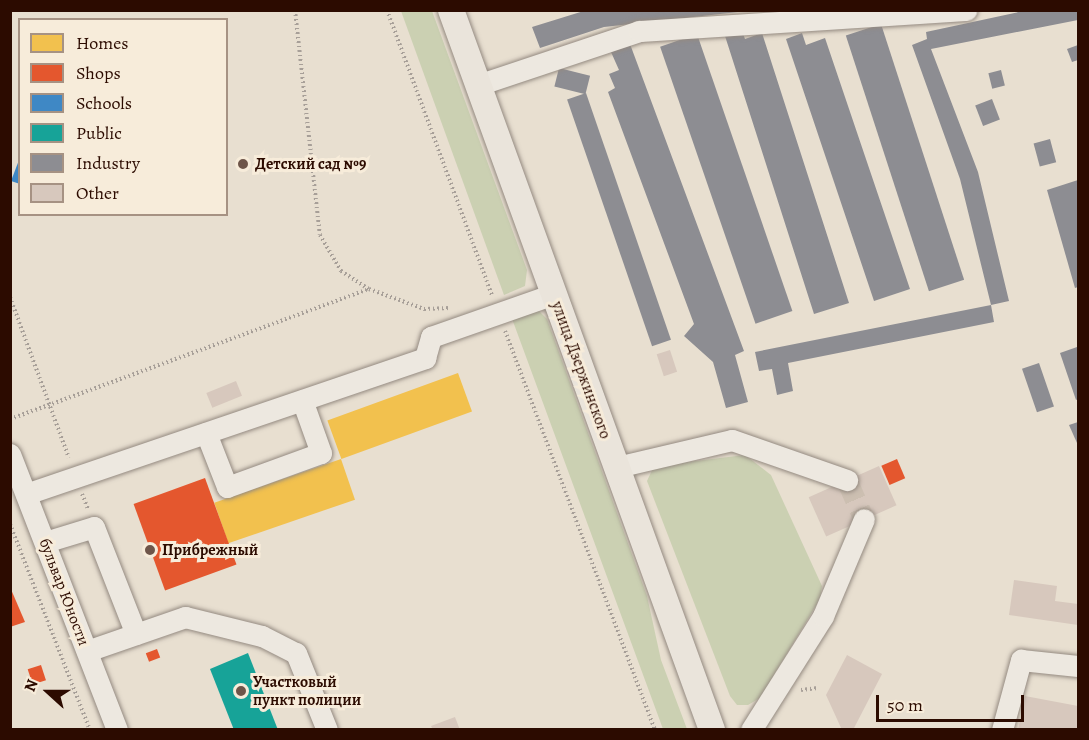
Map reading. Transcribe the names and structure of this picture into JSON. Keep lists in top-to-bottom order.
{
  "streets": {
    "main road": ["улица Дзержинского"],
    "street": ["бульвар Юности"]
  },
  "places": ["Детский сад №9", "Прибрежный", "Участковый пункт полиции"],
  "legend": [
    "Homes",
    "Shops",
    "Schools",
    "Public",
    "Industry",
    "Other"
  ],
  "scale_bar": "50 m",
  "north": "left"
}
